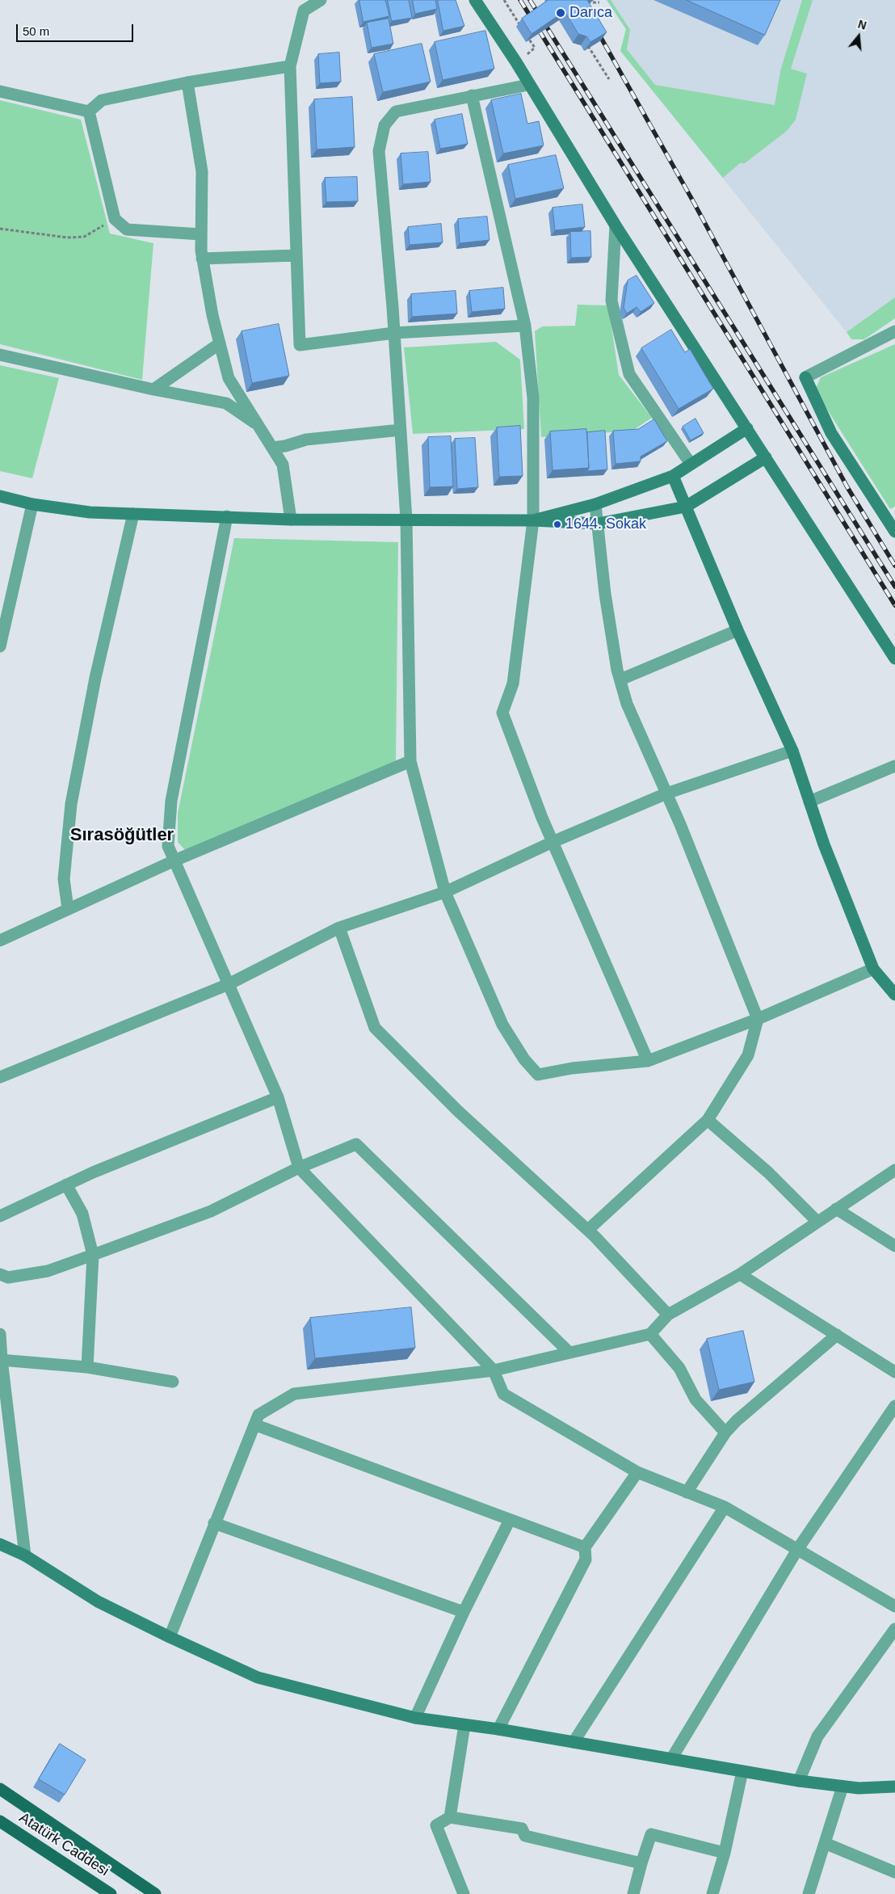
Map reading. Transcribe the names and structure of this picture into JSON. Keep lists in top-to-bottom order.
{
  "streets": {
    "main road": ["Atatürk Caddesi"]
  },
  "districts": ["Sırasöğütler"],
  "places": ["Darıca", "1644. Sokak"],
  "scale_bar": "50 m",
  "north": "top"
}
